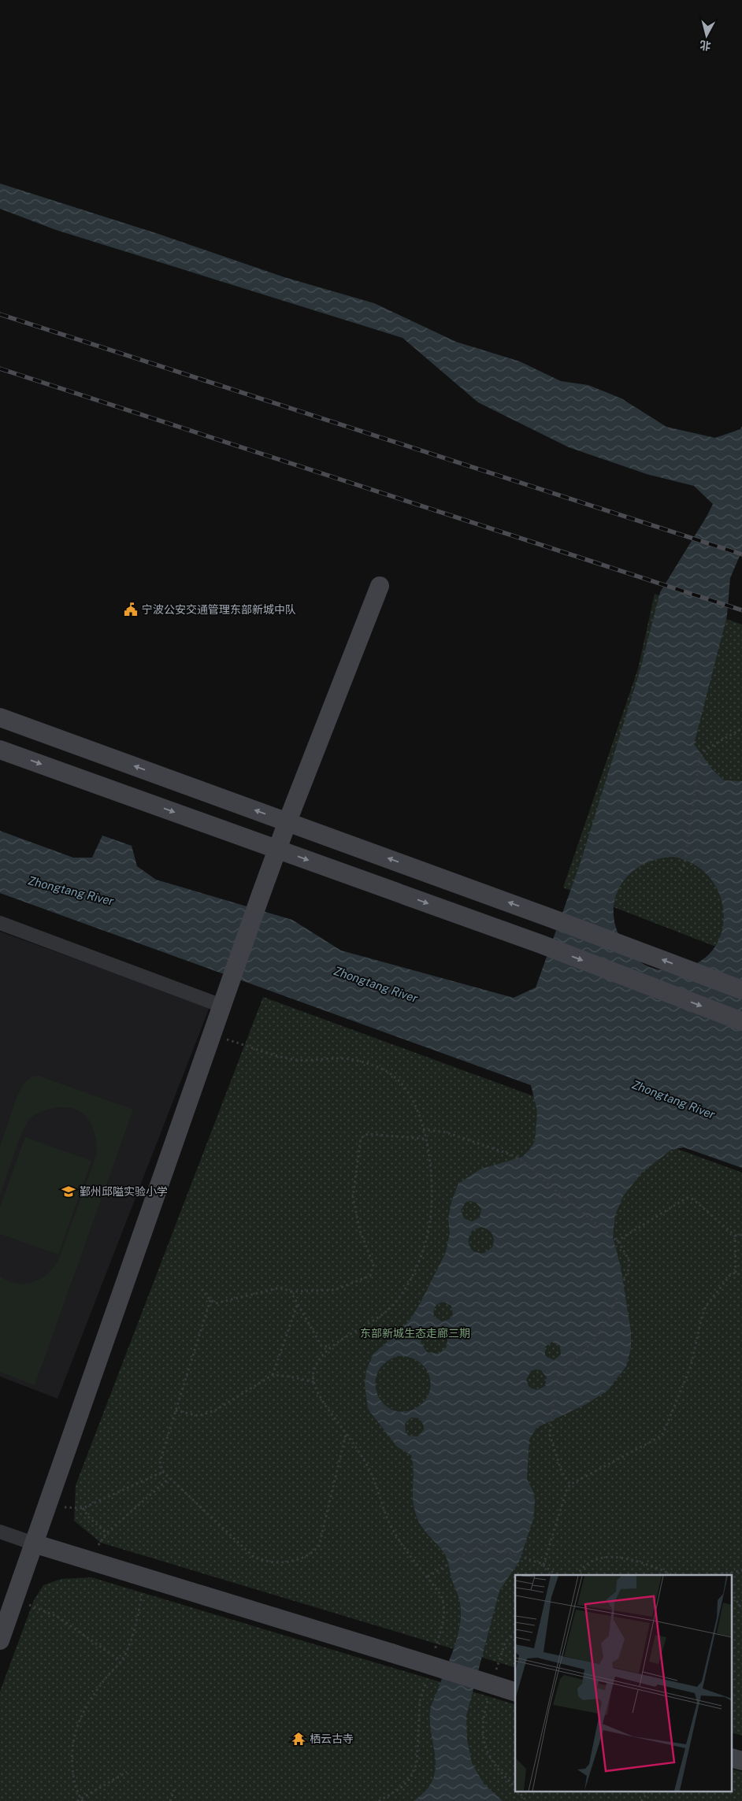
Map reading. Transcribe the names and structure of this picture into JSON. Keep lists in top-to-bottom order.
{
  "water": ["Zhongtang River"],
  "parks": ["东部新城生态走廊三期"],
  "places": {
    "public building": ["宁波公安交通管理东部新城中队"],
    "school or university": ["鄞州邱隘实验小学"],
    "temple": ["栖云古寺"]
  },
  "north": "bottom"
}
